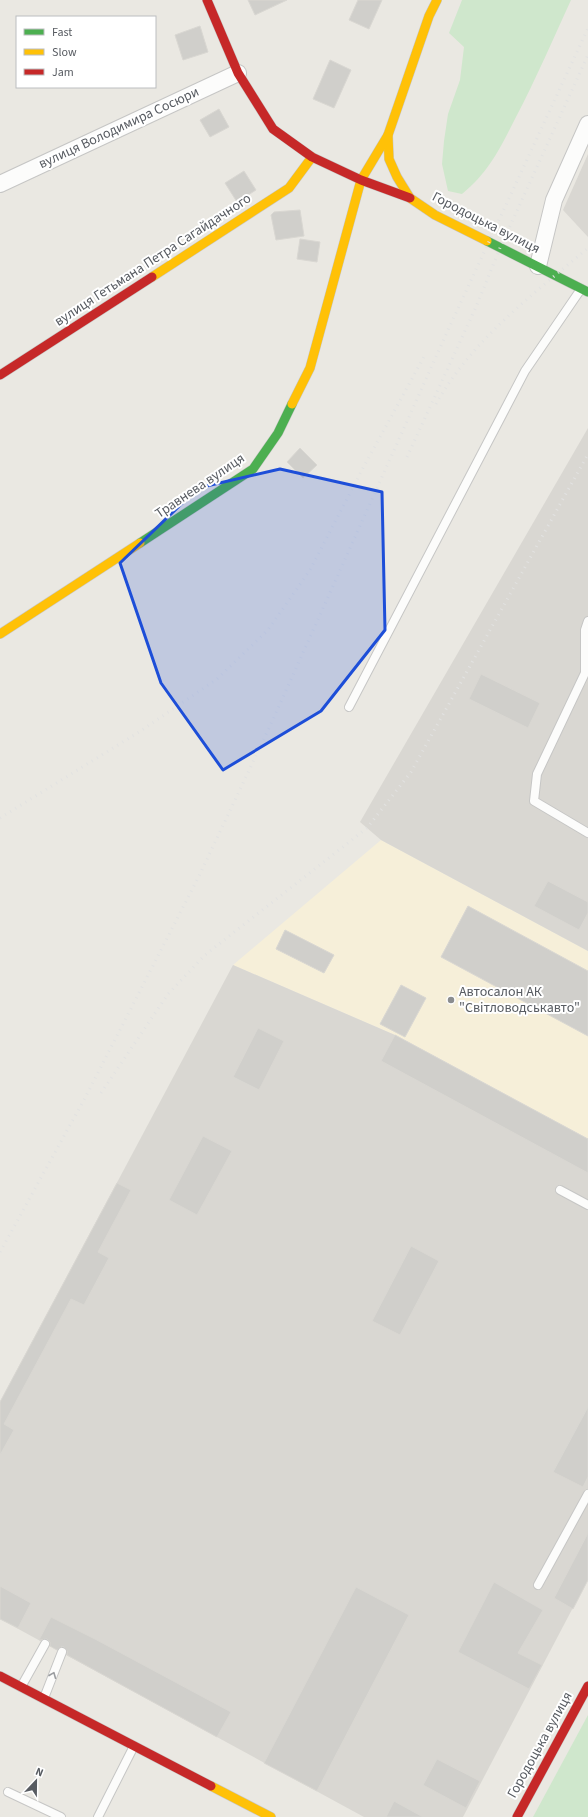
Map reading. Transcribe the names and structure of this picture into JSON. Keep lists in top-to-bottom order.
{
  "streets": {
    "street": [
      "вулиця Володимира Сосюри",
      "Городоцька вулиця",
      "вулиця Гетьмана Петра Сагайдачного",
      "Травнева вулиця"
    ]
  },
  "crossings": [
    ["Городоцька вулиця", "Травнева вулиця"]
  ],
  "places": ["Автосалон АК \"Світловодськавто\""],
  "legend": ["Fast", "Slow", "Jam"],
  "north": "top"
}
